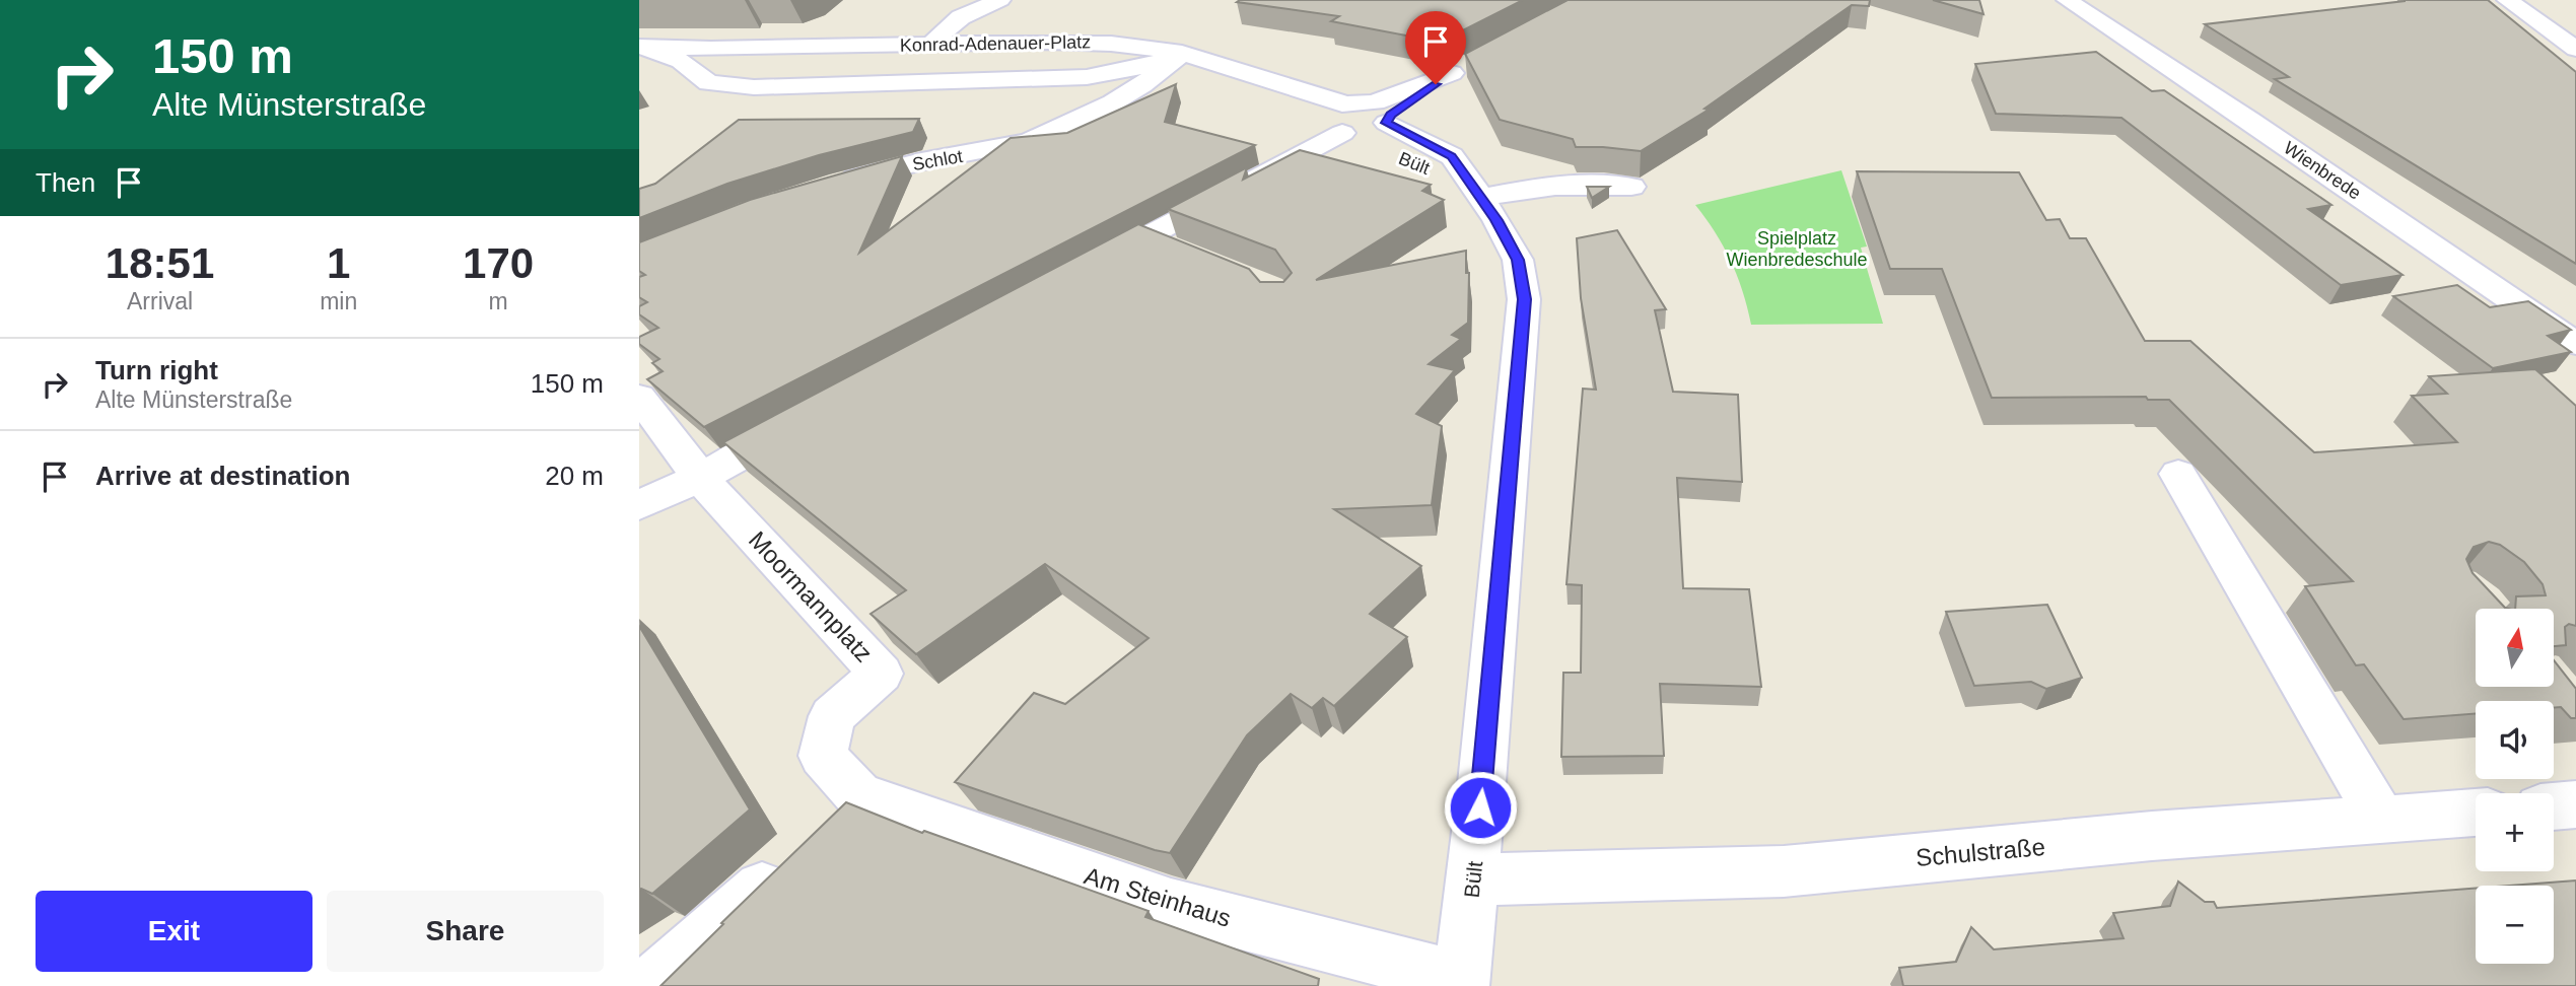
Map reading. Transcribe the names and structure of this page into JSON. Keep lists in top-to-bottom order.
{
  "streets": {
    "street": [
      "Konrad-Adenauer-Platz",
      "Schlot",
      "Bült",
      "Wienbrede",
      "Moormannplatz",
      "Schulstraße",
      "Am Steinhaus"
    ]
  },
  "crossings": [
    ["Konrad-Adenauer-Platz", "Schlot"],
    ["Konrad-Adenauer-Platz", "Bült"],
    ["Bült", "Schulstraße"],
    ["Bült", "Am Steinhaus"],
    ["Moormannplatz", "Am Steinhaus"]
  ],
  "parks": ["Spielplatz Wienbredeschule"],
  "north": "top",
  "page": {
    "turn": ["150 m", "Alte Münsterstraße"],
    "then": "Then",
    "eta": [
      "18:51",
      "Arrival",
      "1",
      "min",
      "170",
      "m"
    ],
    "list": [
      {
        "name": "Turn right",
        "note": "Alte Münsterstraße",
        "value": "150 m"
      },
      {
        "name": "Arrive at destination",
        "value": "20 m"
      }
    ],
    "map_buttons": ["+", "−"],
    "buttons": ["Exit", "Share"]
  }
}
